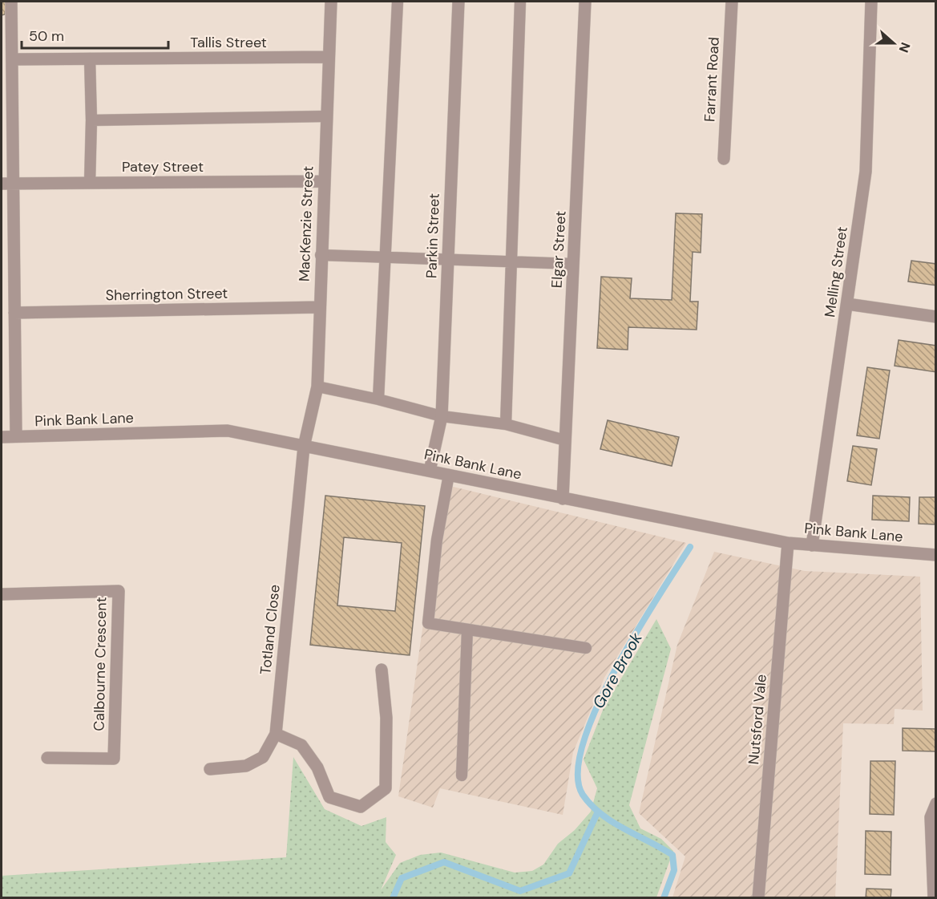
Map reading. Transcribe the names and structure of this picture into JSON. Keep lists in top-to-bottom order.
{
  "streets": {
    "street": [
      "Tallis Street",
      "Farrant Road",
      "Patey Street",
      "MacKenzie Street",
      "Parkin Street",
      "Elgar Street",
      "Melling Street",
      "Sherrington Street",
      "Pink Bank Lane",
      "Totland Close",
      "Calbourne Crescent",
      "Nutsford Vale"
    ]
  },
  "crossings": [
    ["Tallis Street", "MacKenzie Street"],
    ["Patey Street", "MacKenzie Street"],
    ["MacKenzie Street", "Sherrington Street"],
    ["MacKenzie Street", "Pink Bank Lane"],
    ["MacKenzie Street", "Totland Close"],
    ["Parkin Street", "Pink Bank Lane"],
    ["Elgar Street", "Pink Bank Lane"],
    ["Melling Street", "Pink Bank Lane"],
    ["Pink Bank Lane", "Totland Close"],
    ["Pink Bank Lane", "Nutsford Vale"]
  ],
  "water": ["Gore Brook"],
  "scale_bar": "50 m",
  "north": "right"
}
